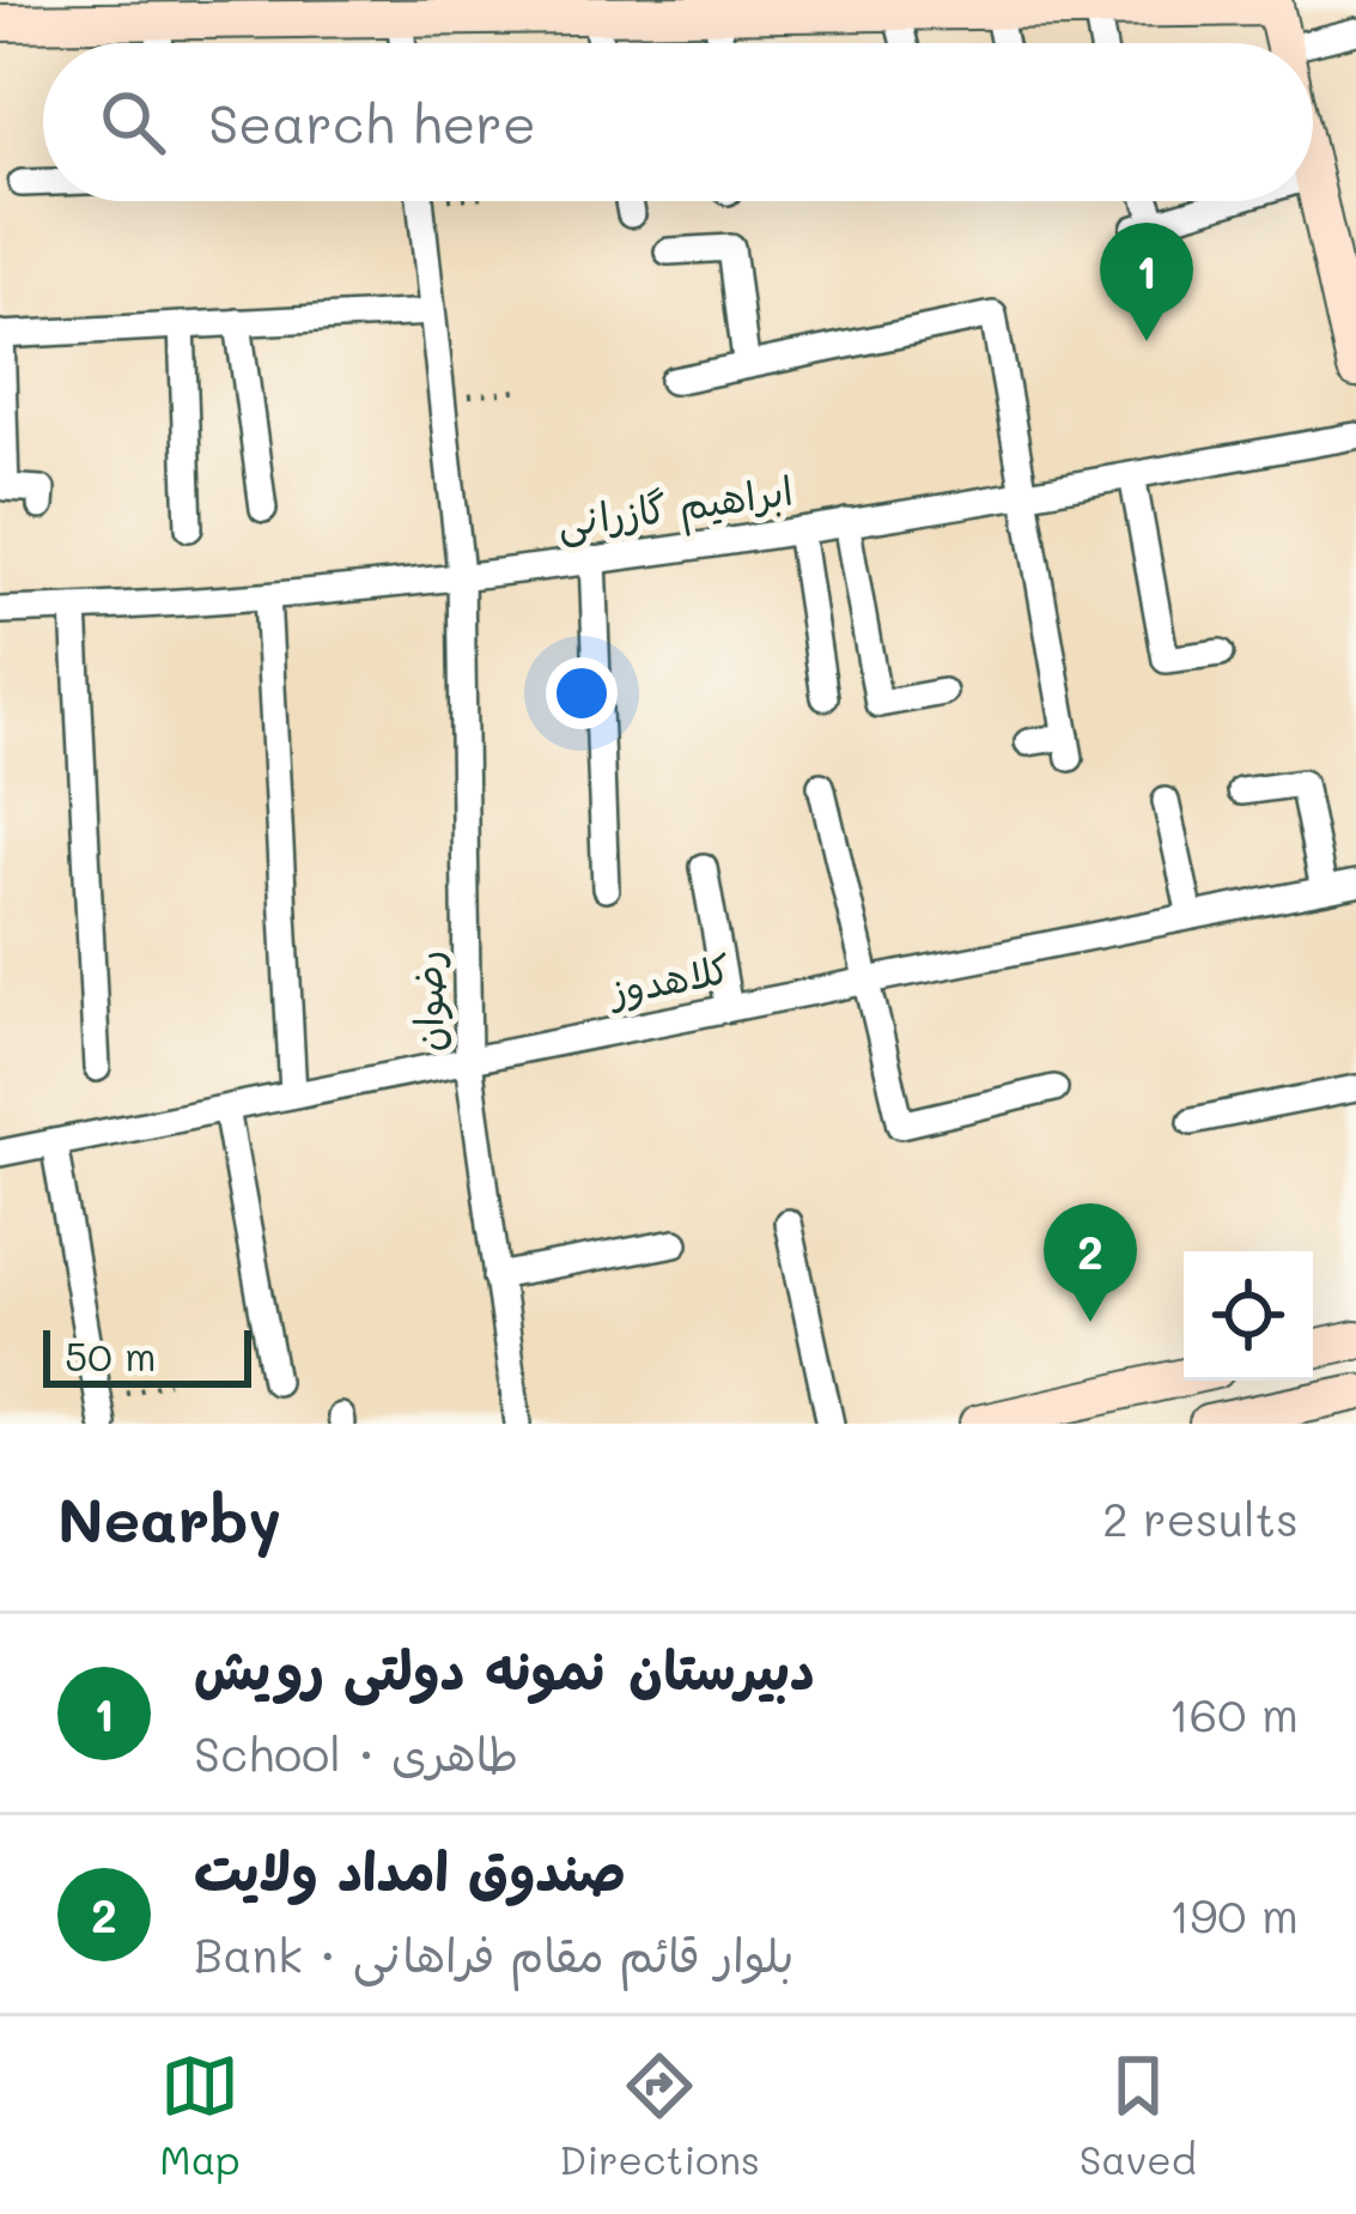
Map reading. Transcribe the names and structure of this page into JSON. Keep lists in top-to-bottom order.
{
  "streets": {
    "street": ["ابراهیم گازرانی", "کلاهدوز", "رضوان"]
  },
  "crossings": [
    ["ابراهیم گازرانی", "رضوان"],
    ["کلاهدوز", "رضوان"]
  ],
  "scale_bar": "50 m",
  "page": {
    "search": "Search here",
    "pins": ["1", "2"],
    "scale": "50 m",
    "heading": ["Nearby", "2 results"],
    "list": [
      {
        "mark": "1",
        "name": "دبیرستان نمونه دولتی رویش",
        "note": "School · طاهری",
        "value": "160 m"
      },
      {
        "mark": "2",
        "name": "صندوق امداد ولایت",
        "note": "Bank · بلوار قائم مقام فراهانی",
        "value": "190 m"
      }
    ],
    "nav": ["Map", "Directions", "Saved"]
  }
}
